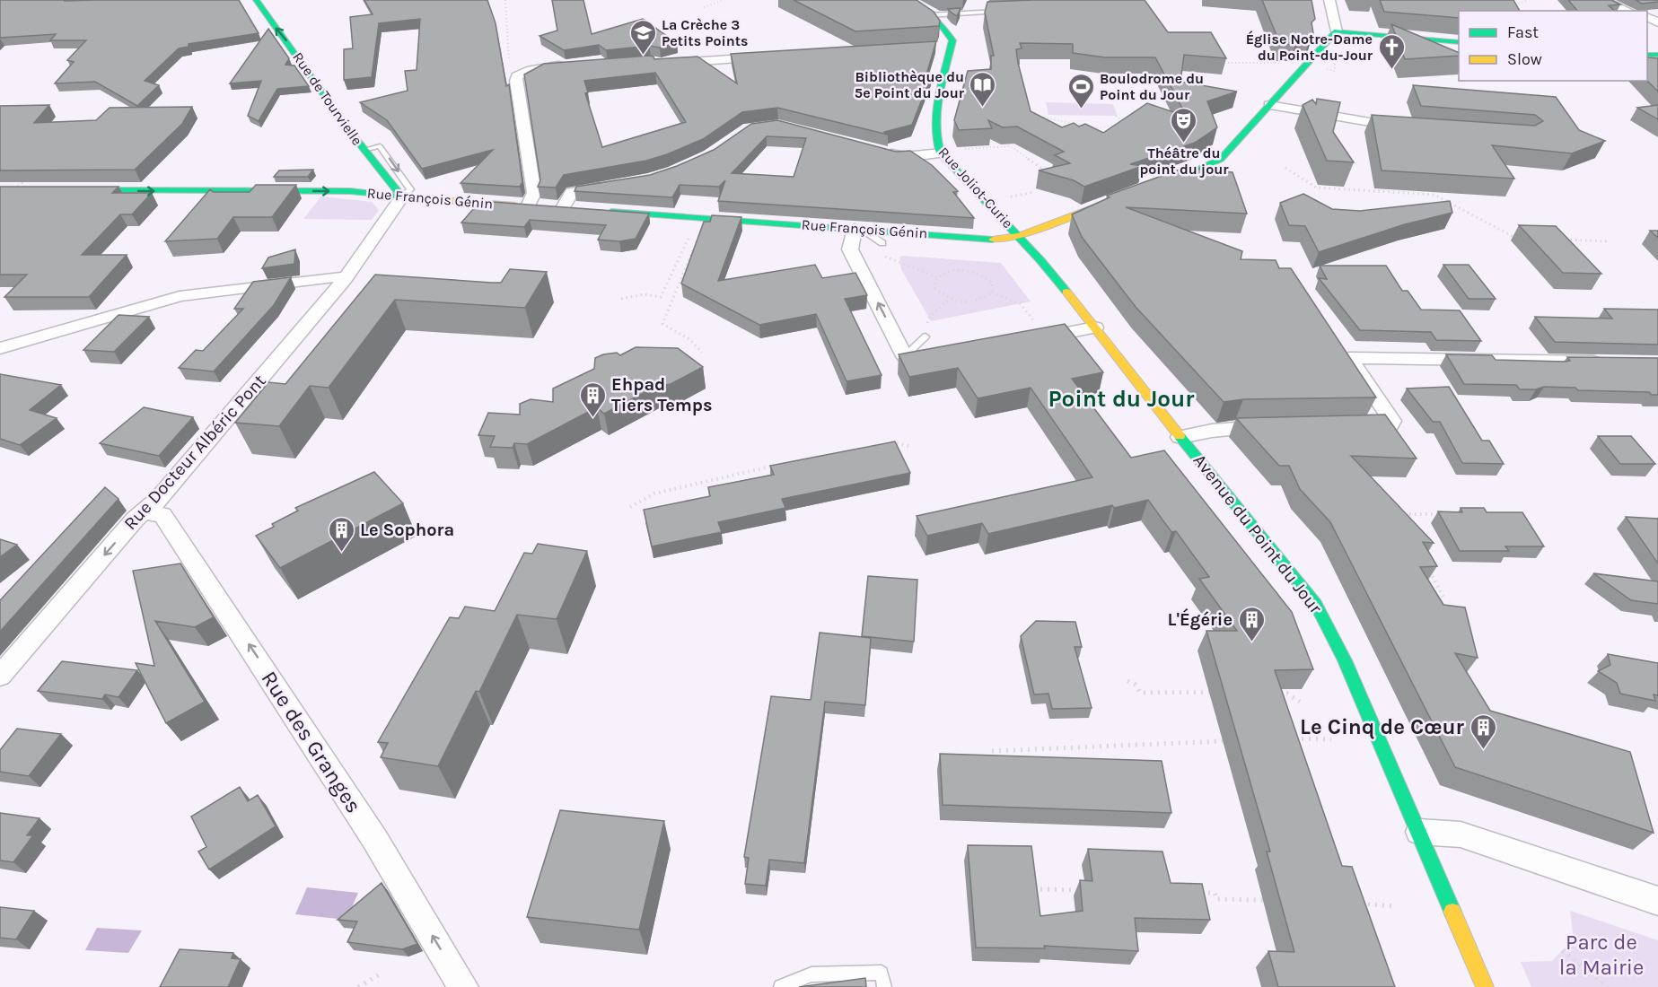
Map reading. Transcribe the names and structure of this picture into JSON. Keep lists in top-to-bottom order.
{
  "streets": {
    "main road": [
      "Rue de Tourvielle",
      "Rue Joliot-Curie",
      "Rue François Génin",
      "Avenue du Point du Jour"
    ],
    "street": ["Rue Docteur Albéric Pont", "Rue des Granges"]
  },
  "crossings": [
    ["Rue de Tourvielle", "Rue François Génin"],
    ["Rue de Tourvielle", "Rue Docteur Albéric Pont"],
    ["Rue Joliot-Curie", "Rue François Génin"],
    ["Rue Joliot-Curie", "Avenue du Point du Jour"],
    ["Rue François Génin", "Rue Docteur Albéric Pont"],
    ["Rue François Génin", "Avenue du Point du Jour"],
    ["Rue Docteur Albéric Pont", "Rue des Granges"]
  ],
  "one_way": ["Rue de Tourvielle", "Rue des Granges"],
  "districts": ["Point du Jour"],
  "parks": ["Parc de la Mairie"],
  "places": {
    "school or university": ["La Crèche 3 Petits Points"],
    "church": ["Église Notre-Dame du Point-du-Jour"],
    "library": ["Bibliothèque du 5e Point du Jour"],
    "sports": ["Boulodrome du Point du Jour"],
    "theatre": ["Théâtre du point du jour"],
    "building": [
      "Ehpad Tiers Temps",
      "Le Sophora",
      "L'Égérie",
      "Le Cinq de Cœur"
    ]
  },
  "legend": ["Fast", "Slow"]
}
